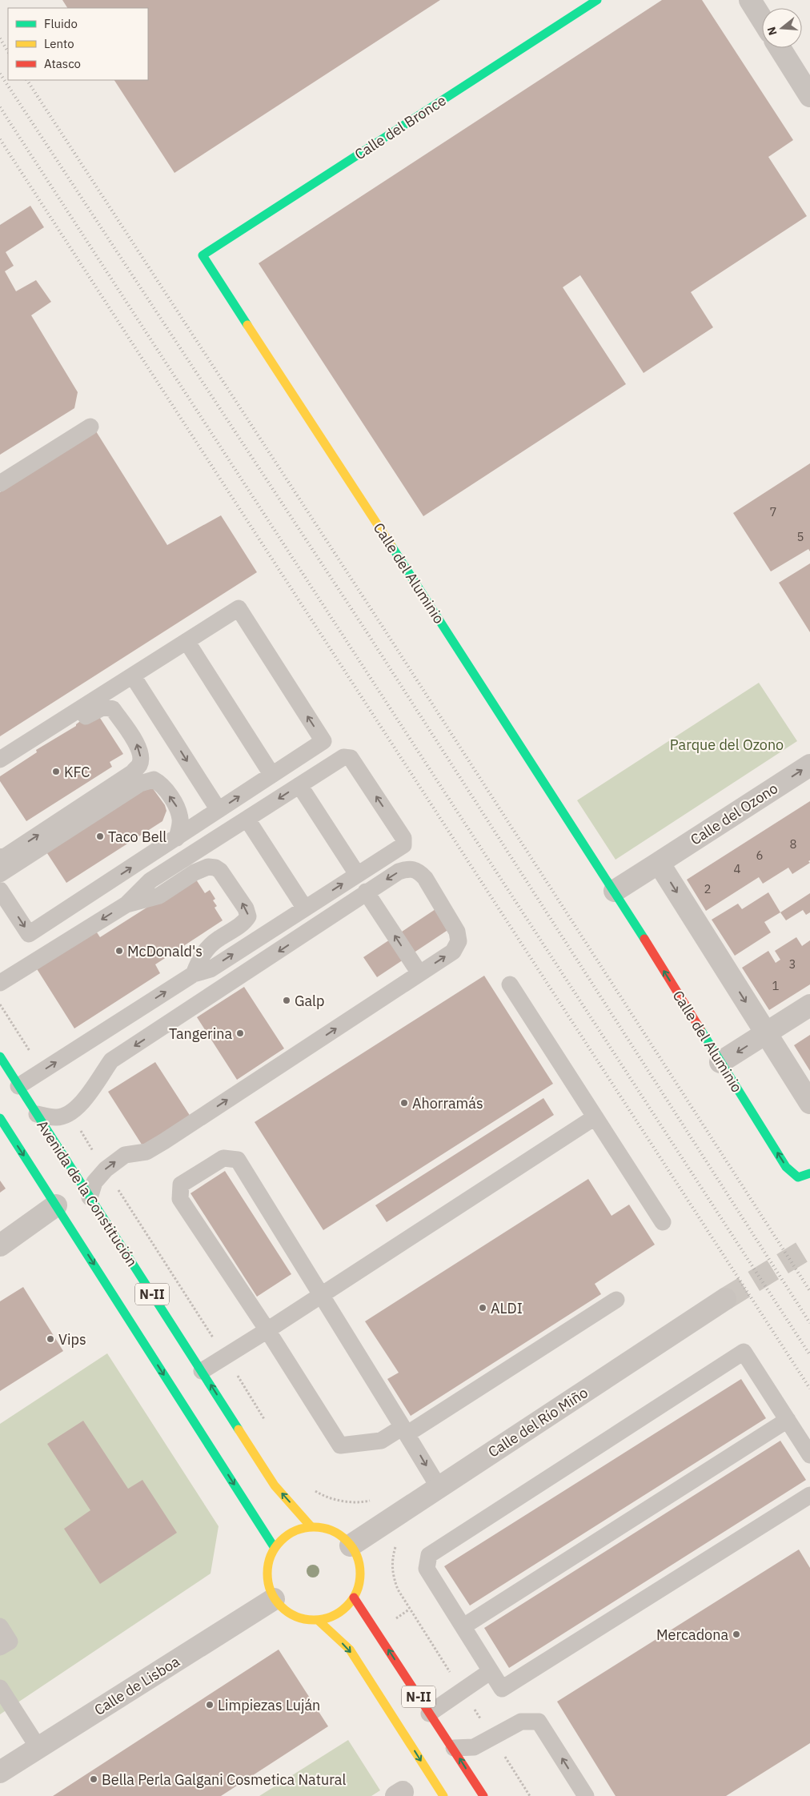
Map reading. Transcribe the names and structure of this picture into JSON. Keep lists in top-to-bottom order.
{
  "streets": {
    "main road": [
      "Calle del Bronce",
      "Calle del Aluminio",
      "Avenida de la Constitución",
      "N-II"
    ],
    "street": ["Calle del Ozono", "Calle del Río Miño", "Calle de Lisboa"]
  },
  "crossings": [
    ["Calle del Bronce", "Calle del Aluminio"],
    ["Avenida de la Constitución", "N-II"],
    ["Avenida de la Constitución", "Calle del Río Miño"],
    ["Avenida de la Constitución", "Calle de Lisboa"],
    ["N-II", "Calle del Río Miño"],
    ["N-II", "Calle de Lisboa"],
    ["Calle del Río Miño", "Calle de Lisboa"]
  ],
  "one_way": ["Calle del Ozono"],
  "parks": ["Parque del Ozono"],
  "places": [
    "KFC",
    "Taco Bell",
    "McDonald's",
    "Galp",
    "Tangerina",
    "Ahorramás",
    "ALDI",
    "Vips",
    "Mercadona",
    "Limpiezas Luján",
    "Bella Perla Galgani Cosmetica Natural"
  ],
  "house_numbers": [
    "7",
    "5",
    "8",
    "6",
    "4",
    "2",
    "3",
    "1"
  ],
  "legend": ["Fluido", "Lento", "Atasco"],
  "north": "left"
}
